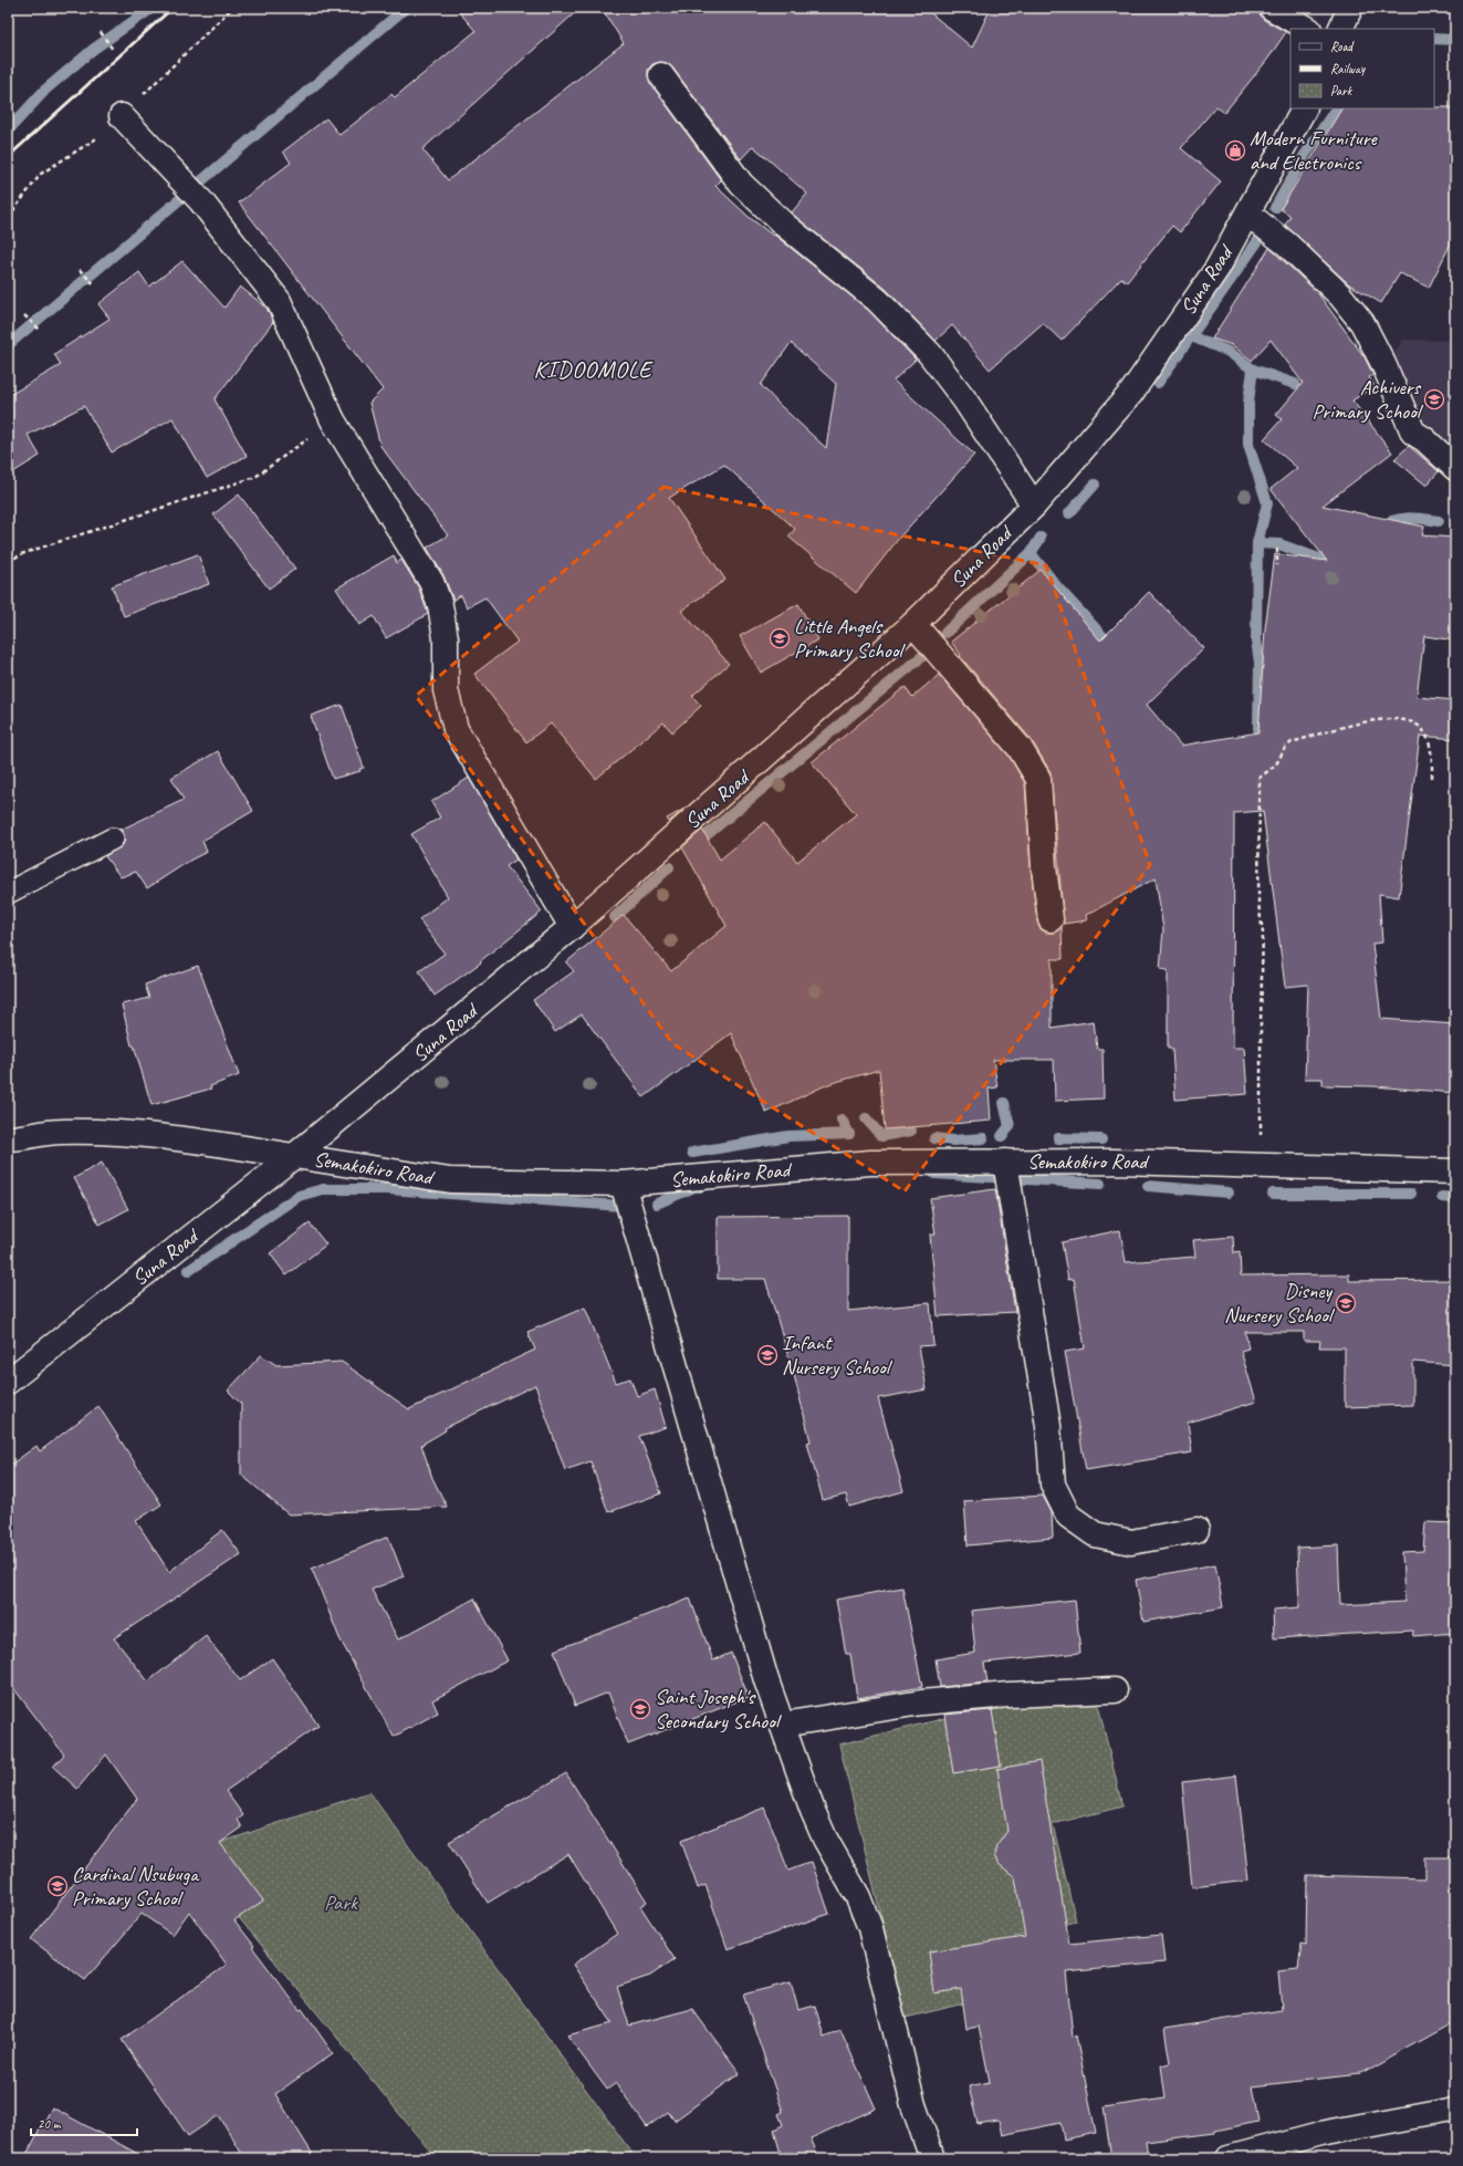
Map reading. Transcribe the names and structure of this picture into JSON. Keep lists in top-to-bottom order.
{
  "streets": {
    "street": ["Suna Road", "Semakokiro Road"]
  },
  "crossings": [
    ["Suna Road", "Semakokiro Road"]
  ],
  "districts": ["KIDOOMOLE"],
  "parks": ["Park"],
  "places": {
    "shop": ["Modern Furniture and Electronics"],
    "school or university": [
      "Achivers Primary School",
      "Little Angels Primary School",
      "Disney Nursery School",
      "Infant Nursery School",
      "Saint Joseph's Secondary School",
      "Cardinal Nsubuga Primary School"
    ]
  },
  "legend": ["Road", "Railway", "Park"],
  "scale_bar": "20 m"
}
